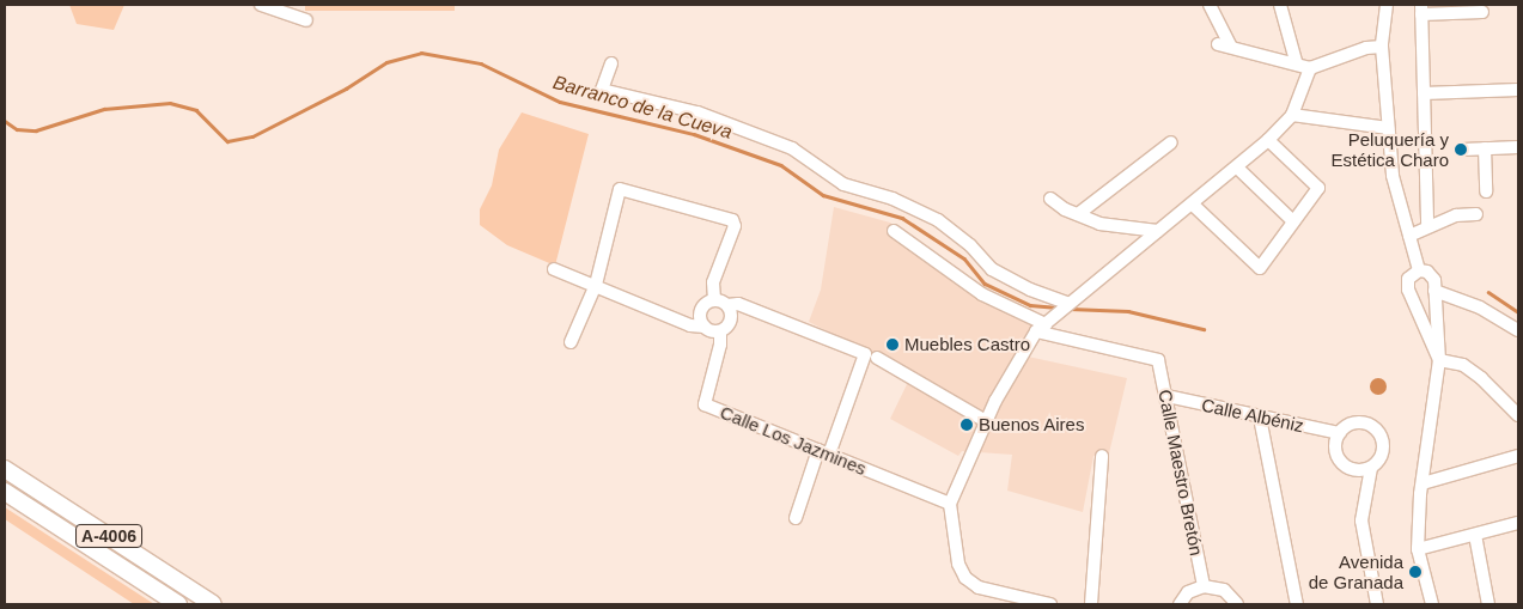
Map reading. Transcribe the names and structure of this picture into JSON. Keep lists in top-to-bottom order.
{
  "streets": {
    "main road": ["A-4006"],
    "street": ["Calle Albéniz", "Calle Los Jazmines", "Calle Maestro Bretón"]
  },
  "crossings": [
    ["Calle Albéniz", "Calle Maestro Bretón"]
  ],
  "water": ["Barranco de la Cueva"],
  "places": [
    "Peluquería y Estética Charo",
    "Muebles Castro",
    "Buenos Aires",
    "Avenida de Granada"
  ]
}
